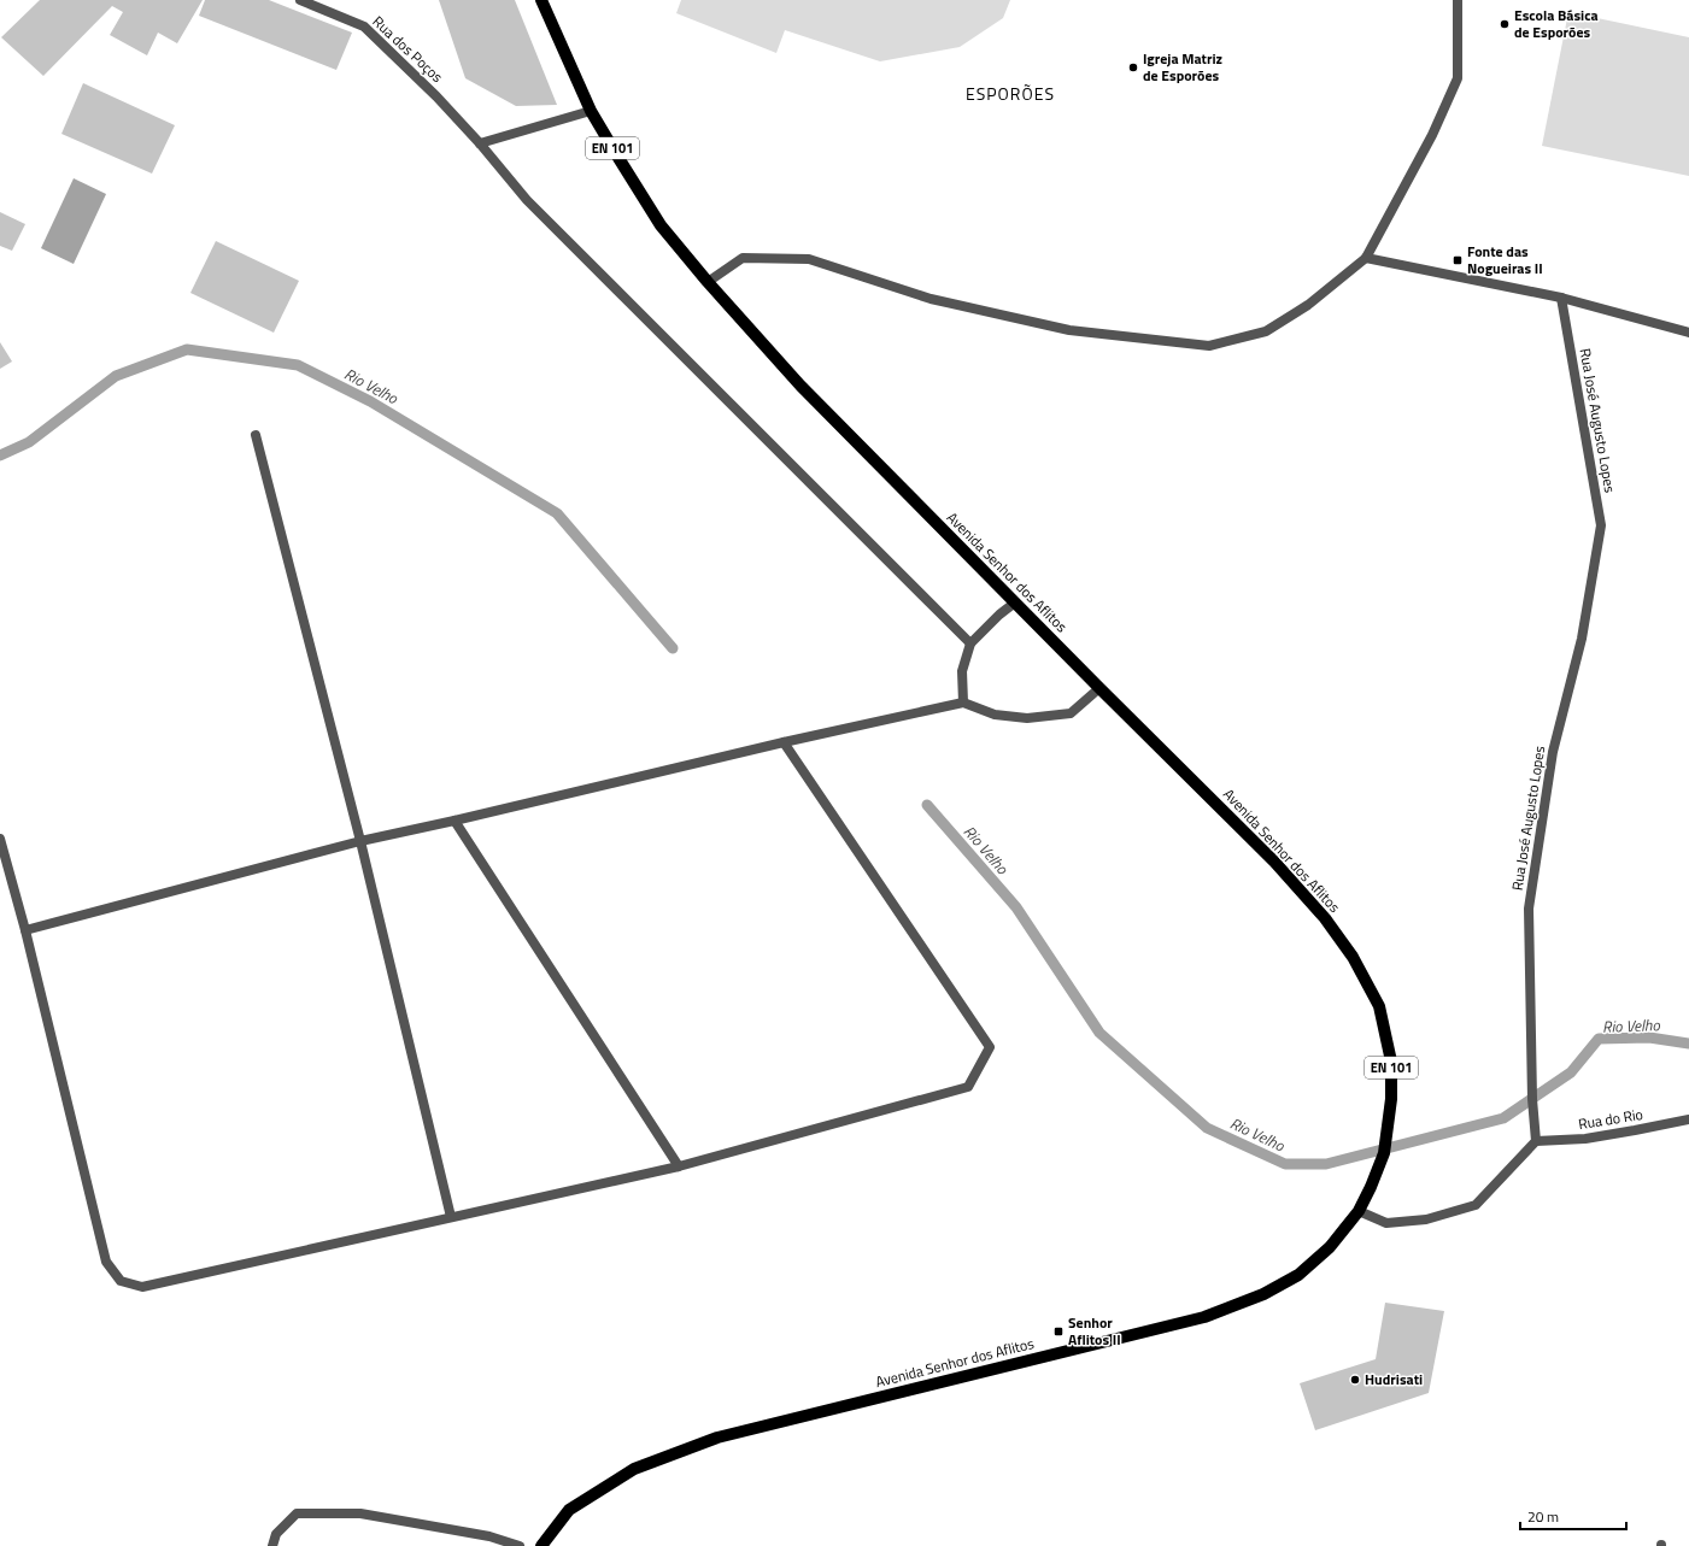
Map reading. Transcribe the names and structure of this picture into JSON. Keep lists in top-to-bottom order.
{
  "streets": {
    "main road": ["EN 101", "Avenida Senhor dos Aflitos"],
    "street": ["Rua dos Poços", "Rua José Augusto Lopes", "Rua do Rio"]
  },
  "crossings": [
    ["EN 101", "Avenida Senhor dos Aflitos"],
    ["Rua José Augusto Lopes", "Rua do Rio"]
  ],
  "districts": ["ESPORÕES"],
  "water": ["Rio Velho"],
  "places": {
    "other": ["Escola Básica de Esporões", "Igreja Matriz de Esporões", "Hudrisati"],
    "transit": ["Fonte das Nogueiras II", "Senhor Aflitos II"]
  },
  "scale_bar": "20 m"
}
